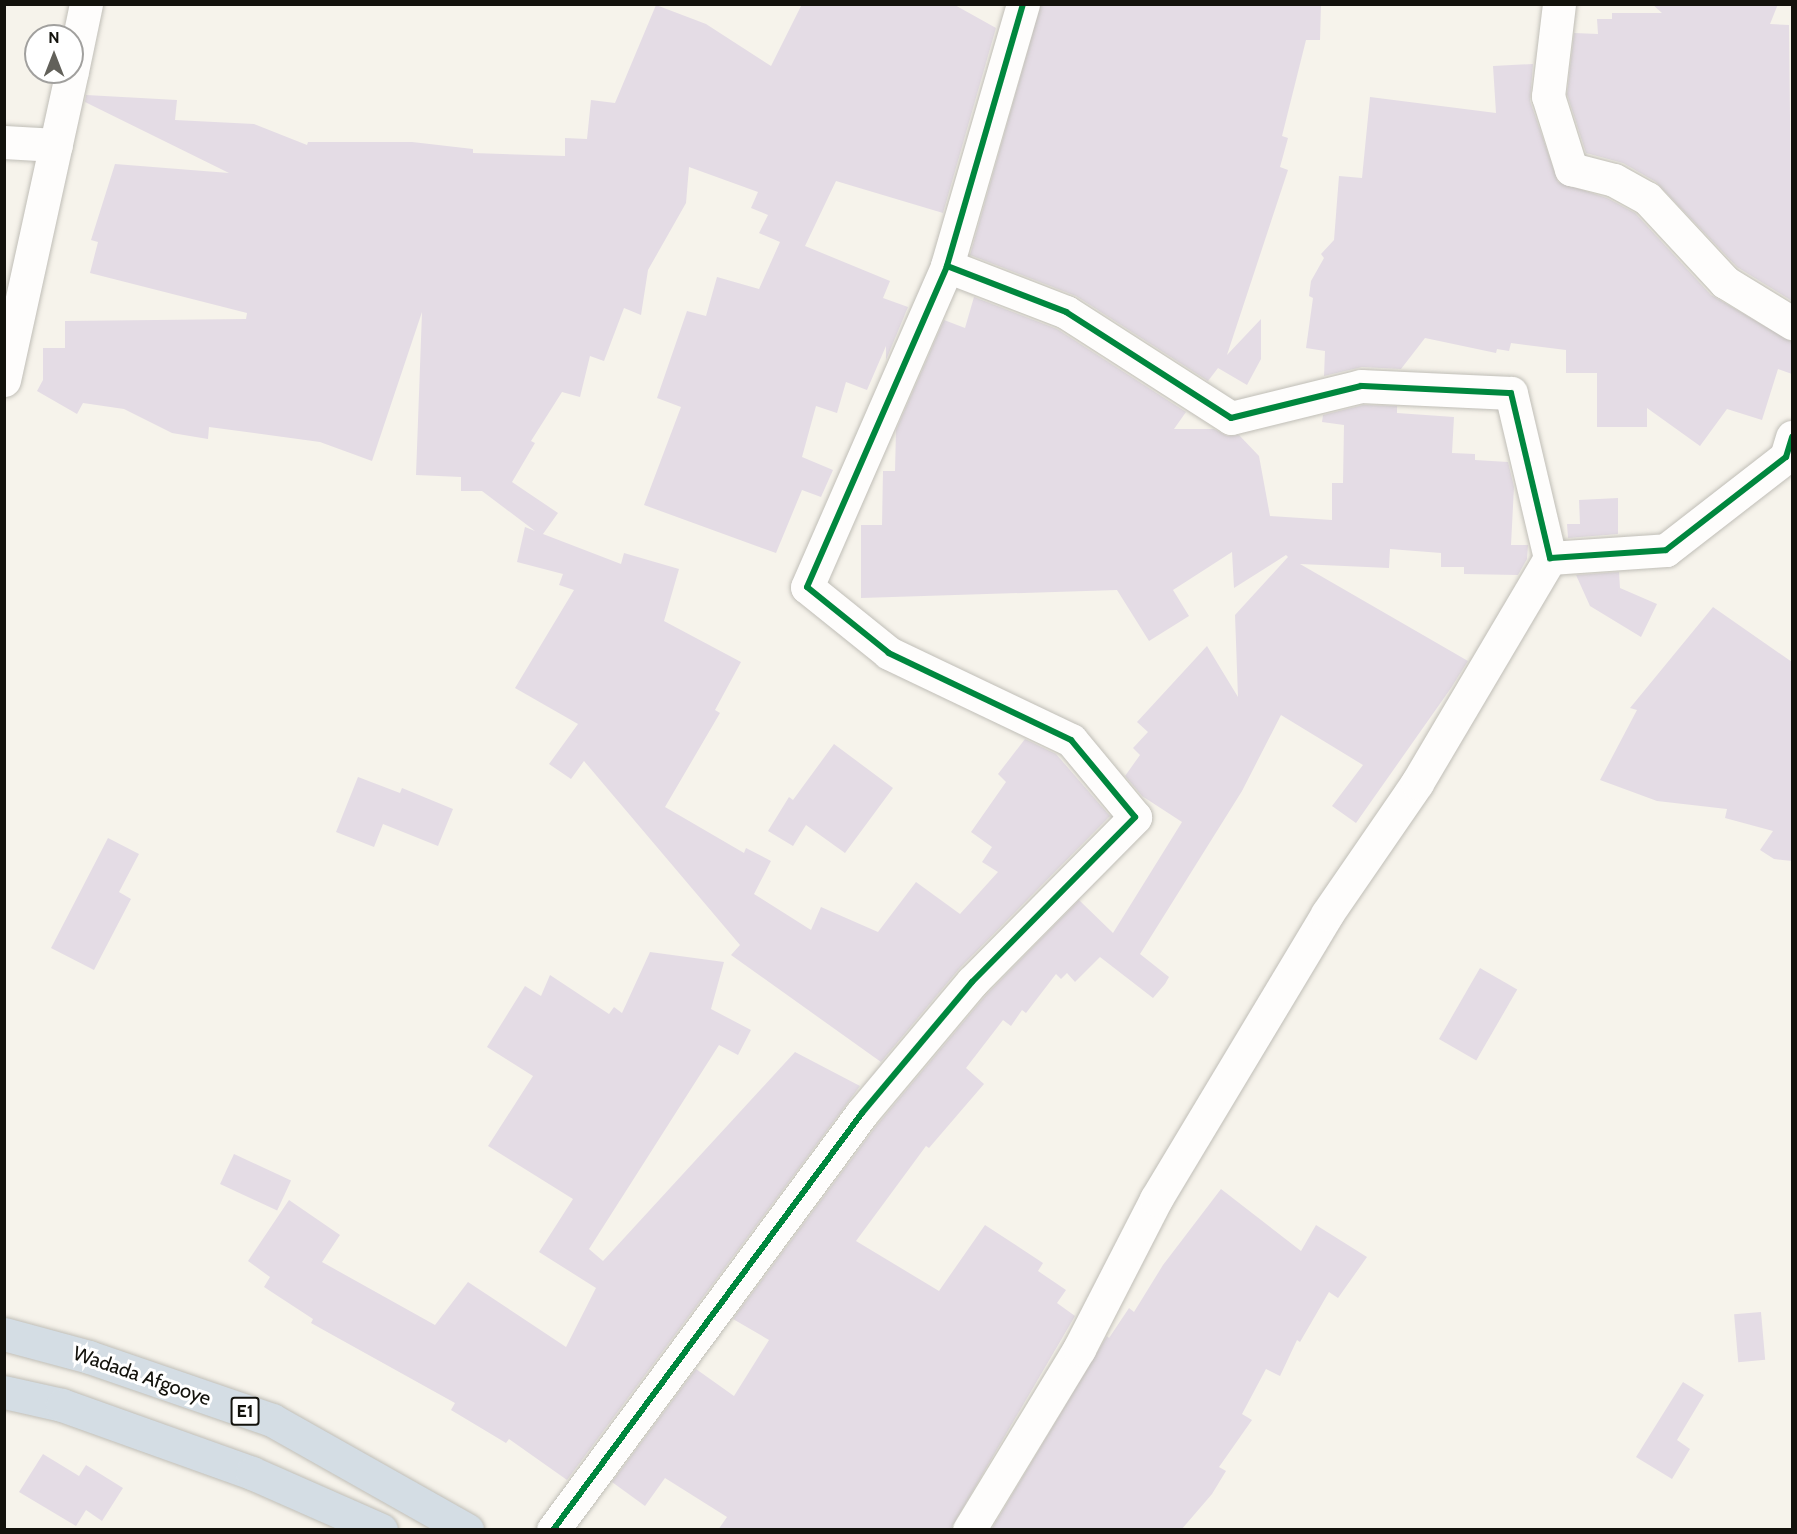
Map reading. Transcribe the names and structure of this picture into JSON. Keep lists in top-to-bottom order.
{
  "streets": {
    "highway": ["Wadada Afgooye", "E1"]
  },
  "north": "top"
}
